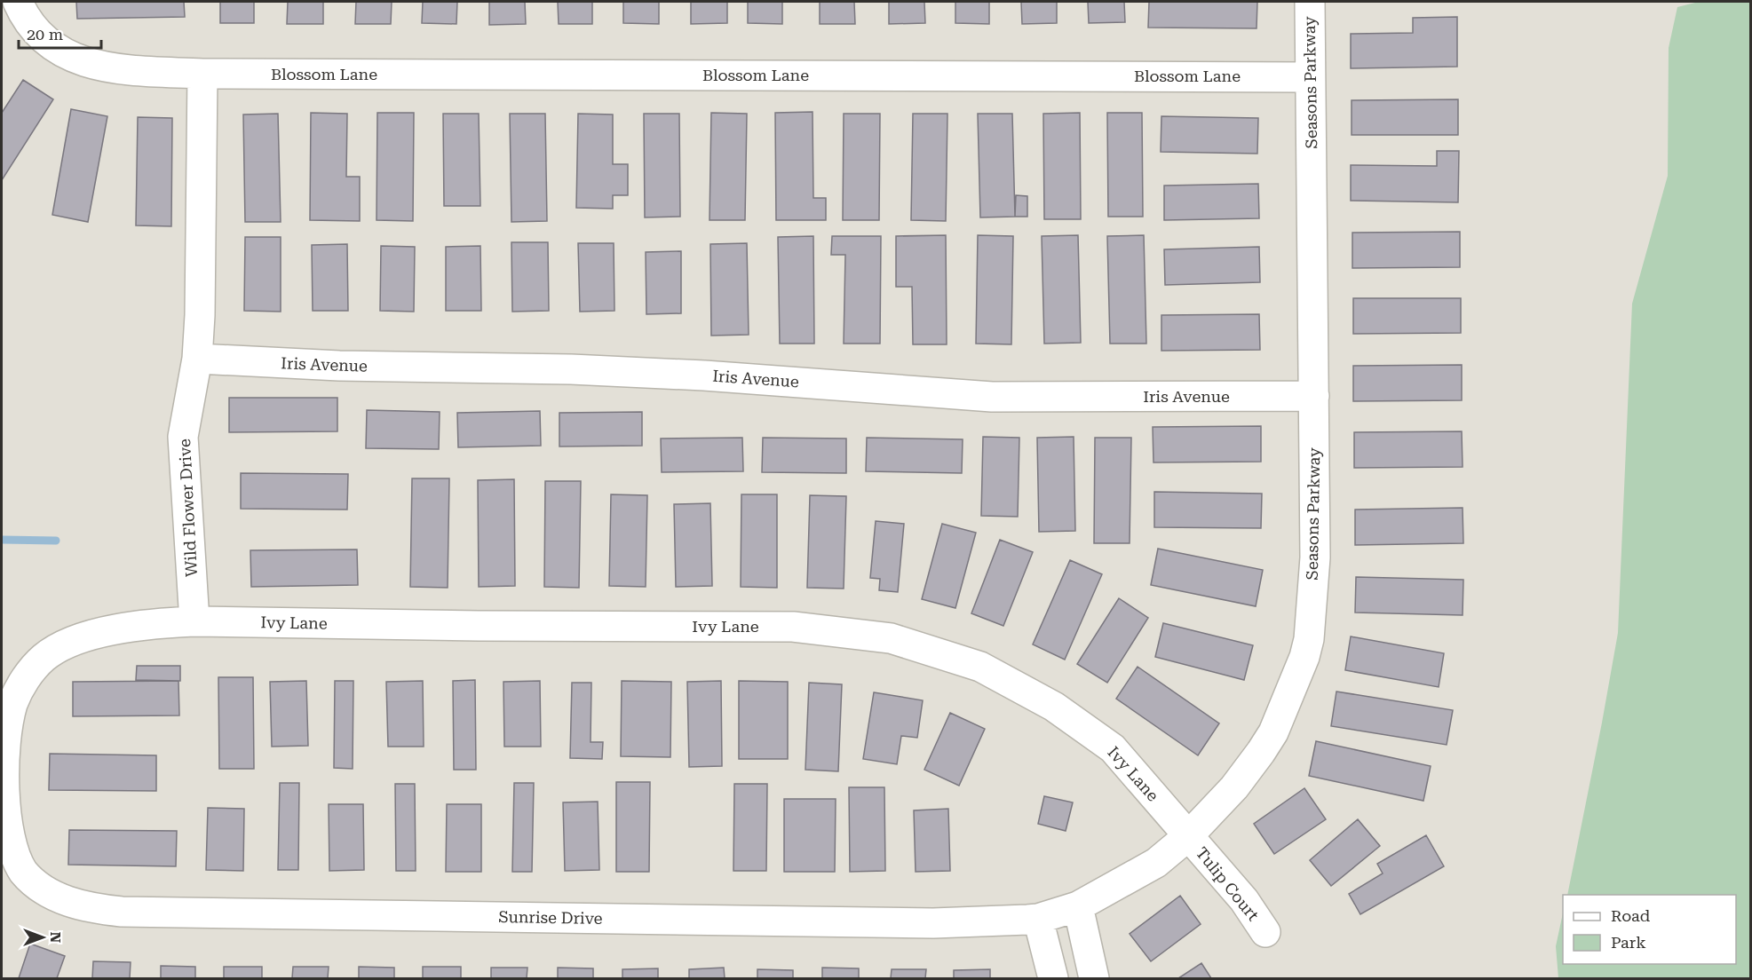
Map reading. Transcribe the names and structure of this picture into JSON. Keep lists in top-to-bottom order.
{
  "streets": {
    "street": [
      "Blossom Lane",
      "Seasons Parkway",
      "Iris Avenue",
      "Wild Flower Drive",
      "Ivy Lane",
      "Tulip Court",
      "Sunrise Drive"
    ]
  },
  "crossings": [
    ["Blossom Lane", "Seasons Parkway"],
    ["Blossom Lane", "Wild Flower Drive"],
    ["Seasons Parkway", "Iris Avenue"],
    ["Seasons Parkway", "Ivy Lane"],
    ["Seasons Parkway", "Tulip Court"],
    ["Seasons Parkway", "Sunrise Drive"],
    ["Iris Avenue", "Wild Flower Drive"],
    ["Wild Flower Drive", "Ivy Lane"],
    ["Wild Flower Drive", "Sunrise Drive"],
    ["Ivy Lane", "Tulip Court"],
    ["Ivy Lane", "Sunrise Drive"]
  ],
  "legend": ["Road", "Park"],
  "scale_bar": "20 m",
  "north": "right"
}
